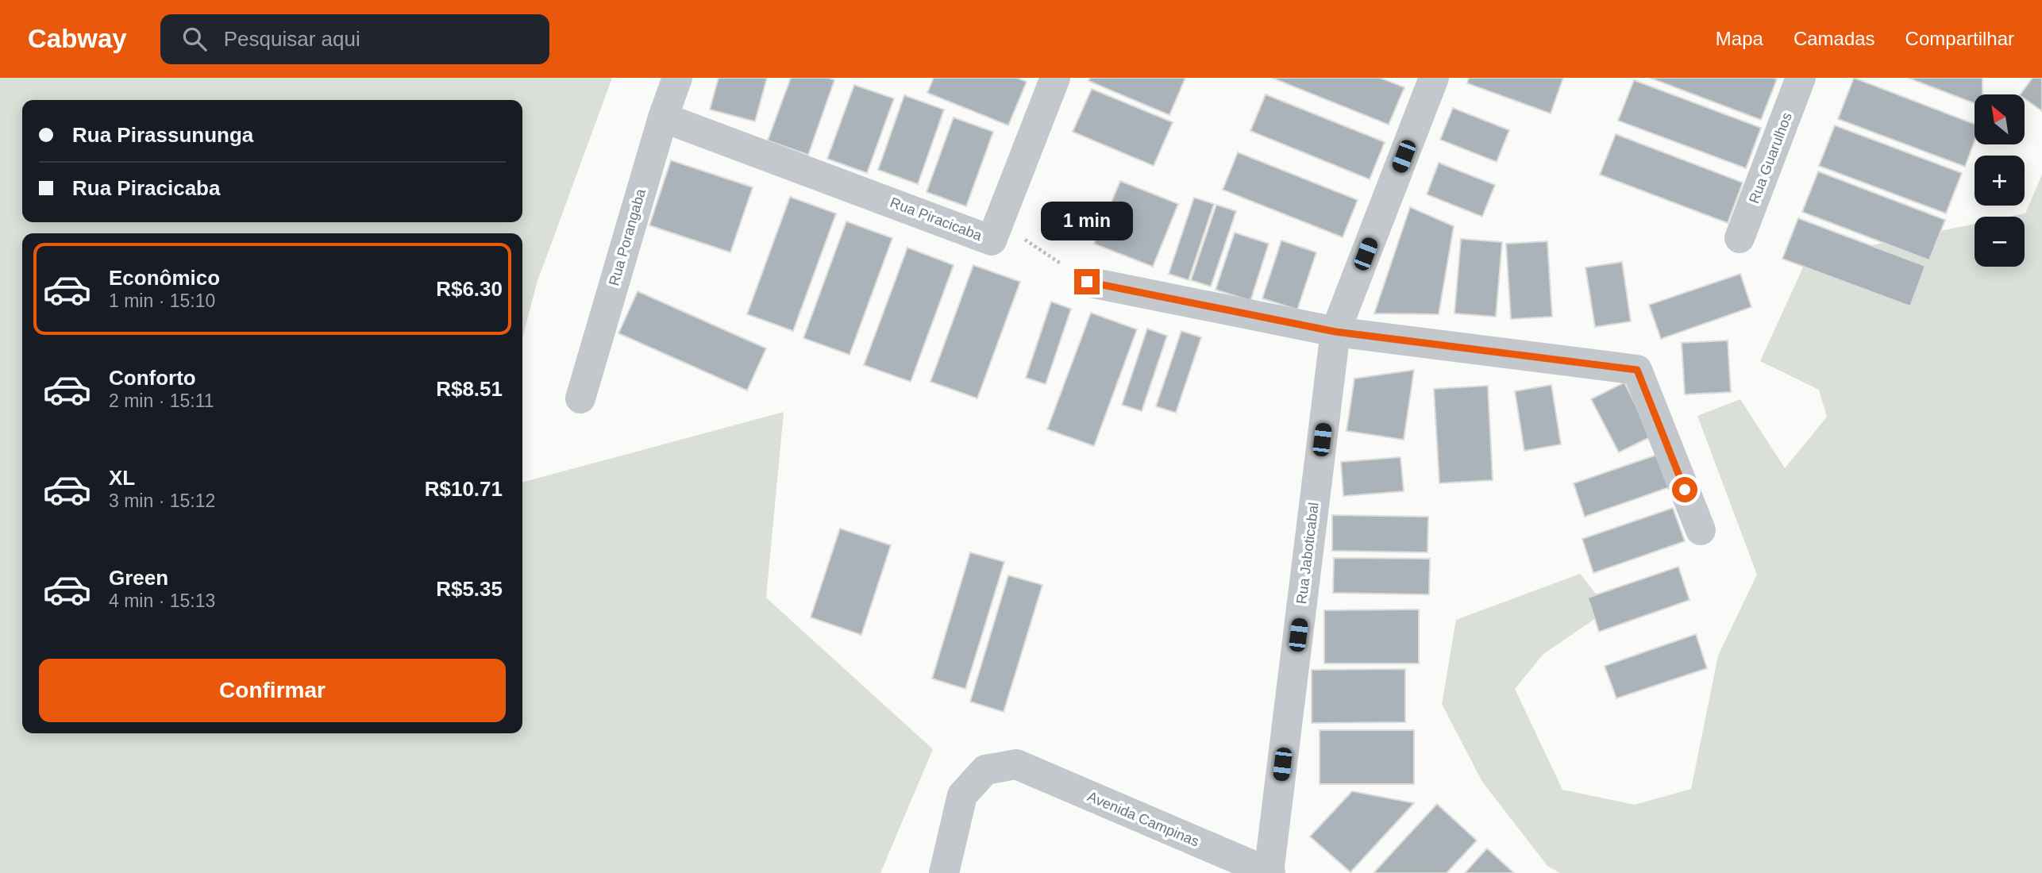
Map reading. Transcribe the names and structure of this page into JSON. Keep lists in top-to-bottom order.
{
  "streets": {
    "street": [
      "Rua Guarulhos",
      "Rua Piracicaba",
      "Rua Porangaba",
      "Rua Jaboticabal",
      "Avenida Campinas"
    ]
  },
  "crossings": [
    ["Rua Piracicaba", "Rua Porangaba"],
    ["Rua Jaboticabal", "Avenida Campinas"]
  ],
  "north": "top left",
  "page": {
    "header": "Cabway",
    "search": "Pesquisar aqui",
    "nav": ["Mapa", "Camadas", "Compartilhar"],
    "map_buttons": ["+", "−"],
    "banner": ["Rua Pirassununga", "Rua Piracicaba"],
    "bubble": "1 min",
    "list": [
      {
        "name": "Econômico",
        "note": "1 min · 15:10",
        "value": "R$6.30"
      },
      {
        "name": "Conforto",
        "note": "2 min · 15:11",
        "value": "R$8.51"
      },
      {
        "name": "XL",
        "note": "3 min · 15:12",
        "value": "R$10.71"
      },
      {
        "name": "Green",
        "note": "4 min · 15:13",
        "value": "R$5.35"
      }
    ],
    "buttons": "Confirmar"
  }
}
